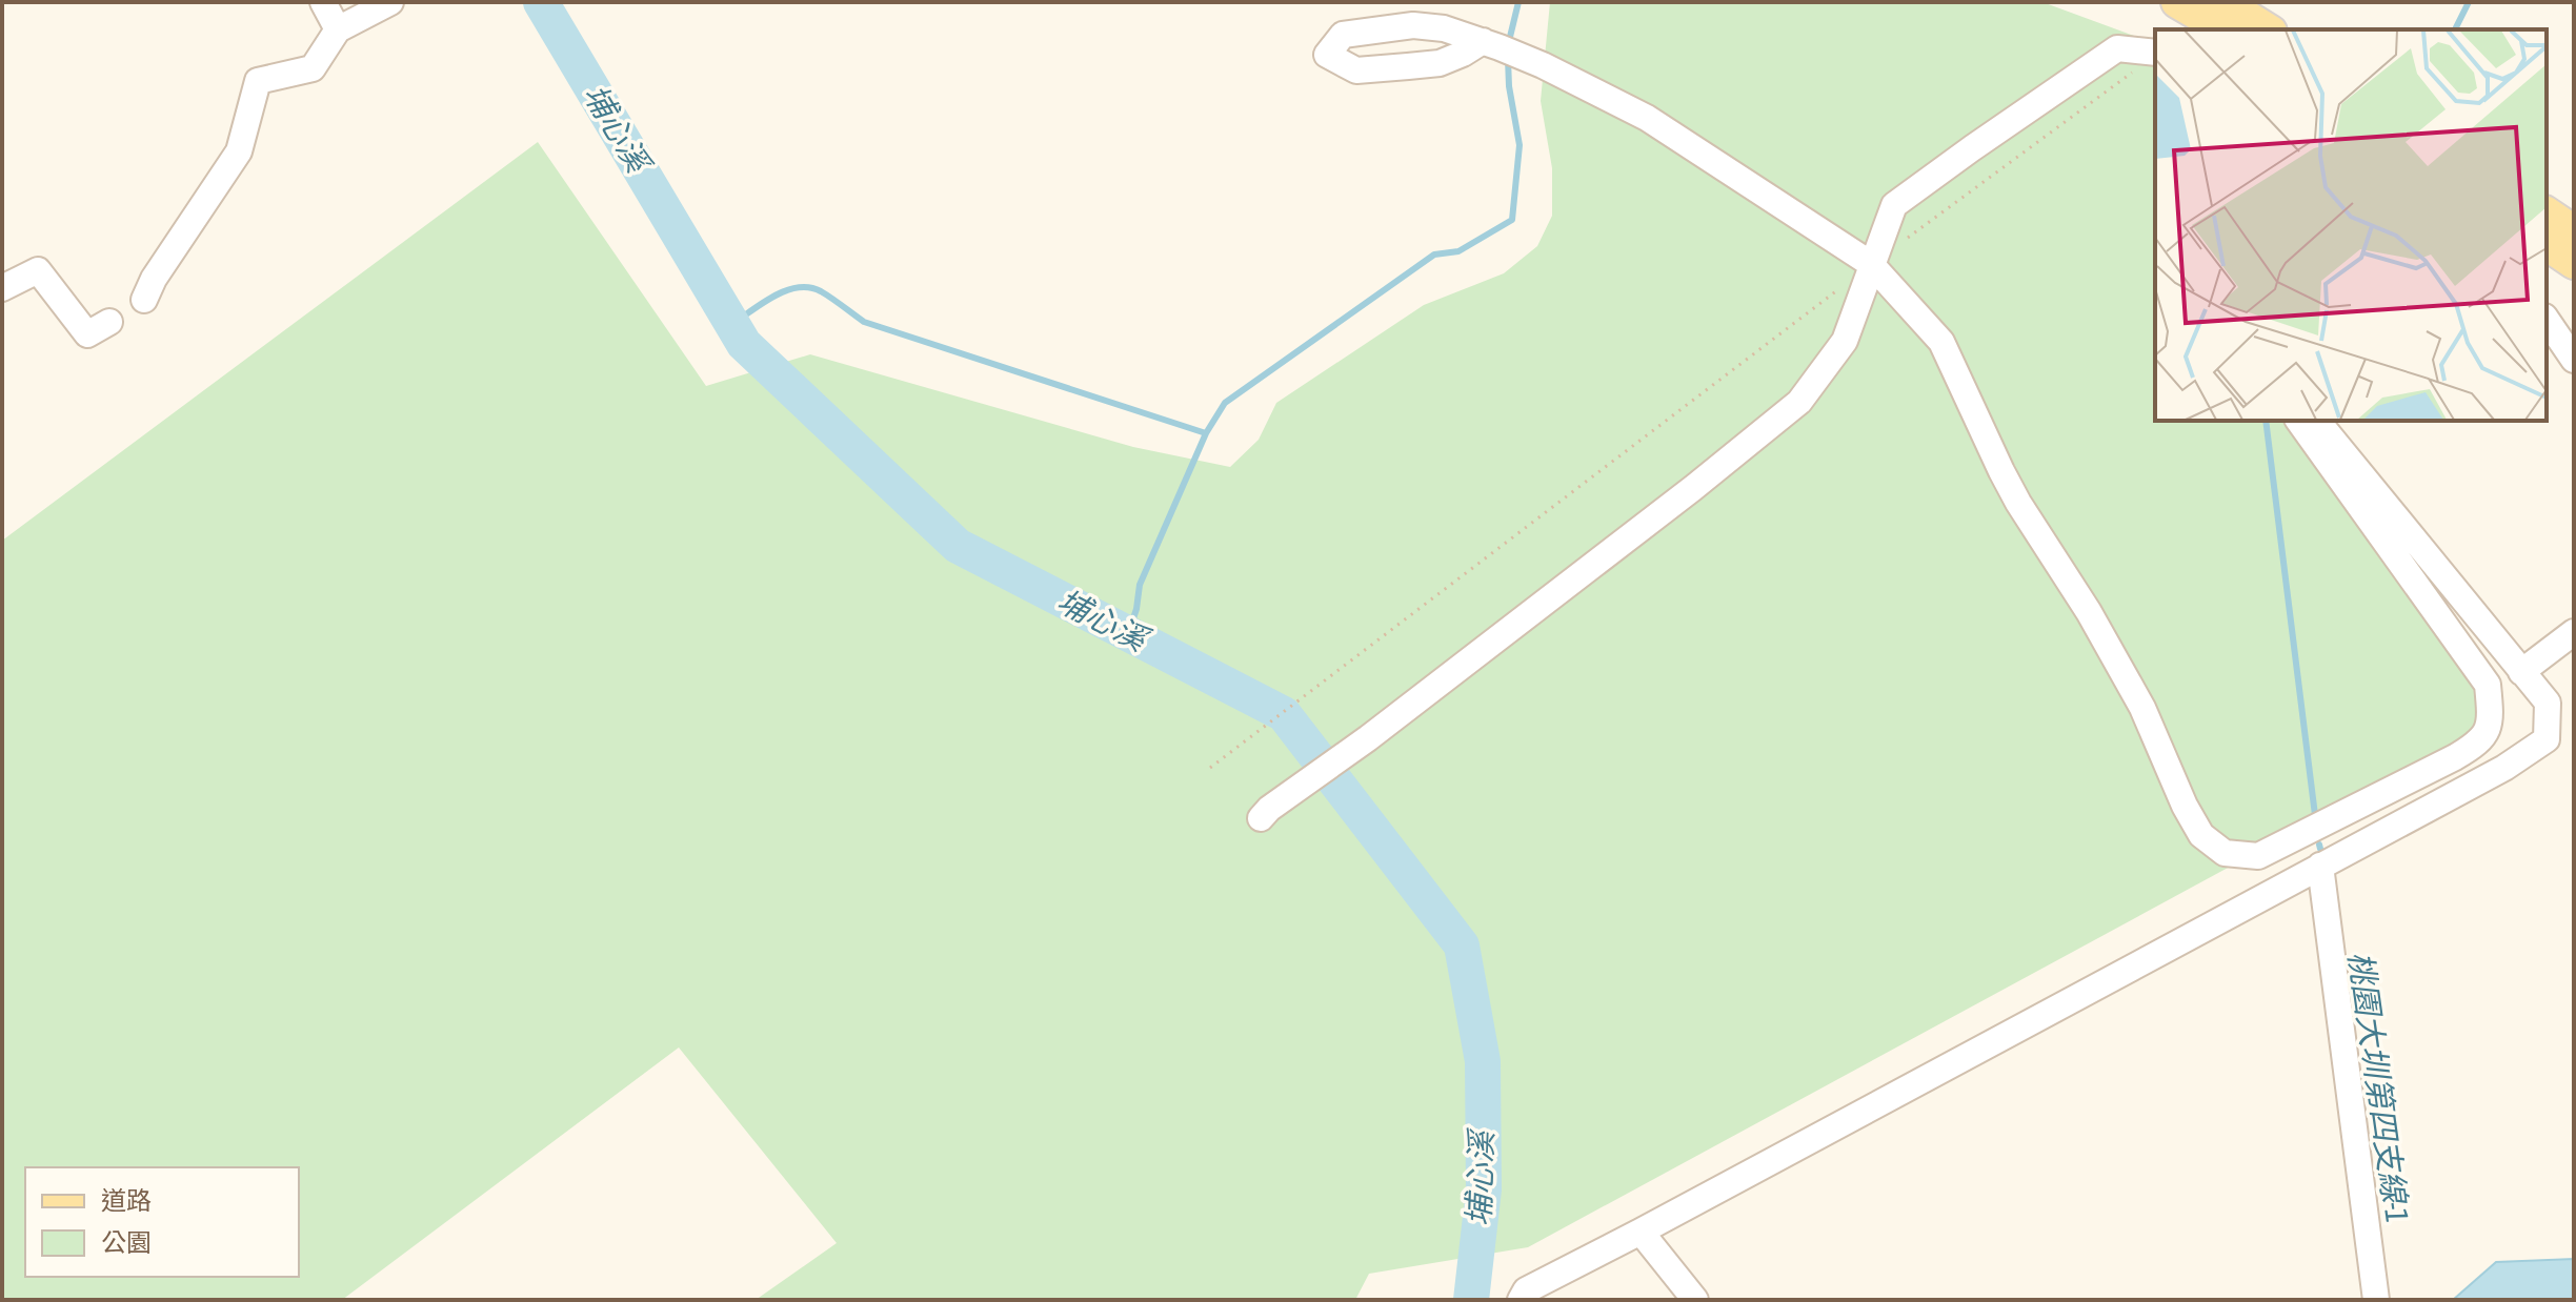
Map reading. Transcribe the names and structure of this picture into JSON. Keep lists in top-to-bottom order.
{
  "water": ["埔心溪", "桃園大圳第四支線-1"],
  "legend": ["道路", "公園"]
}
